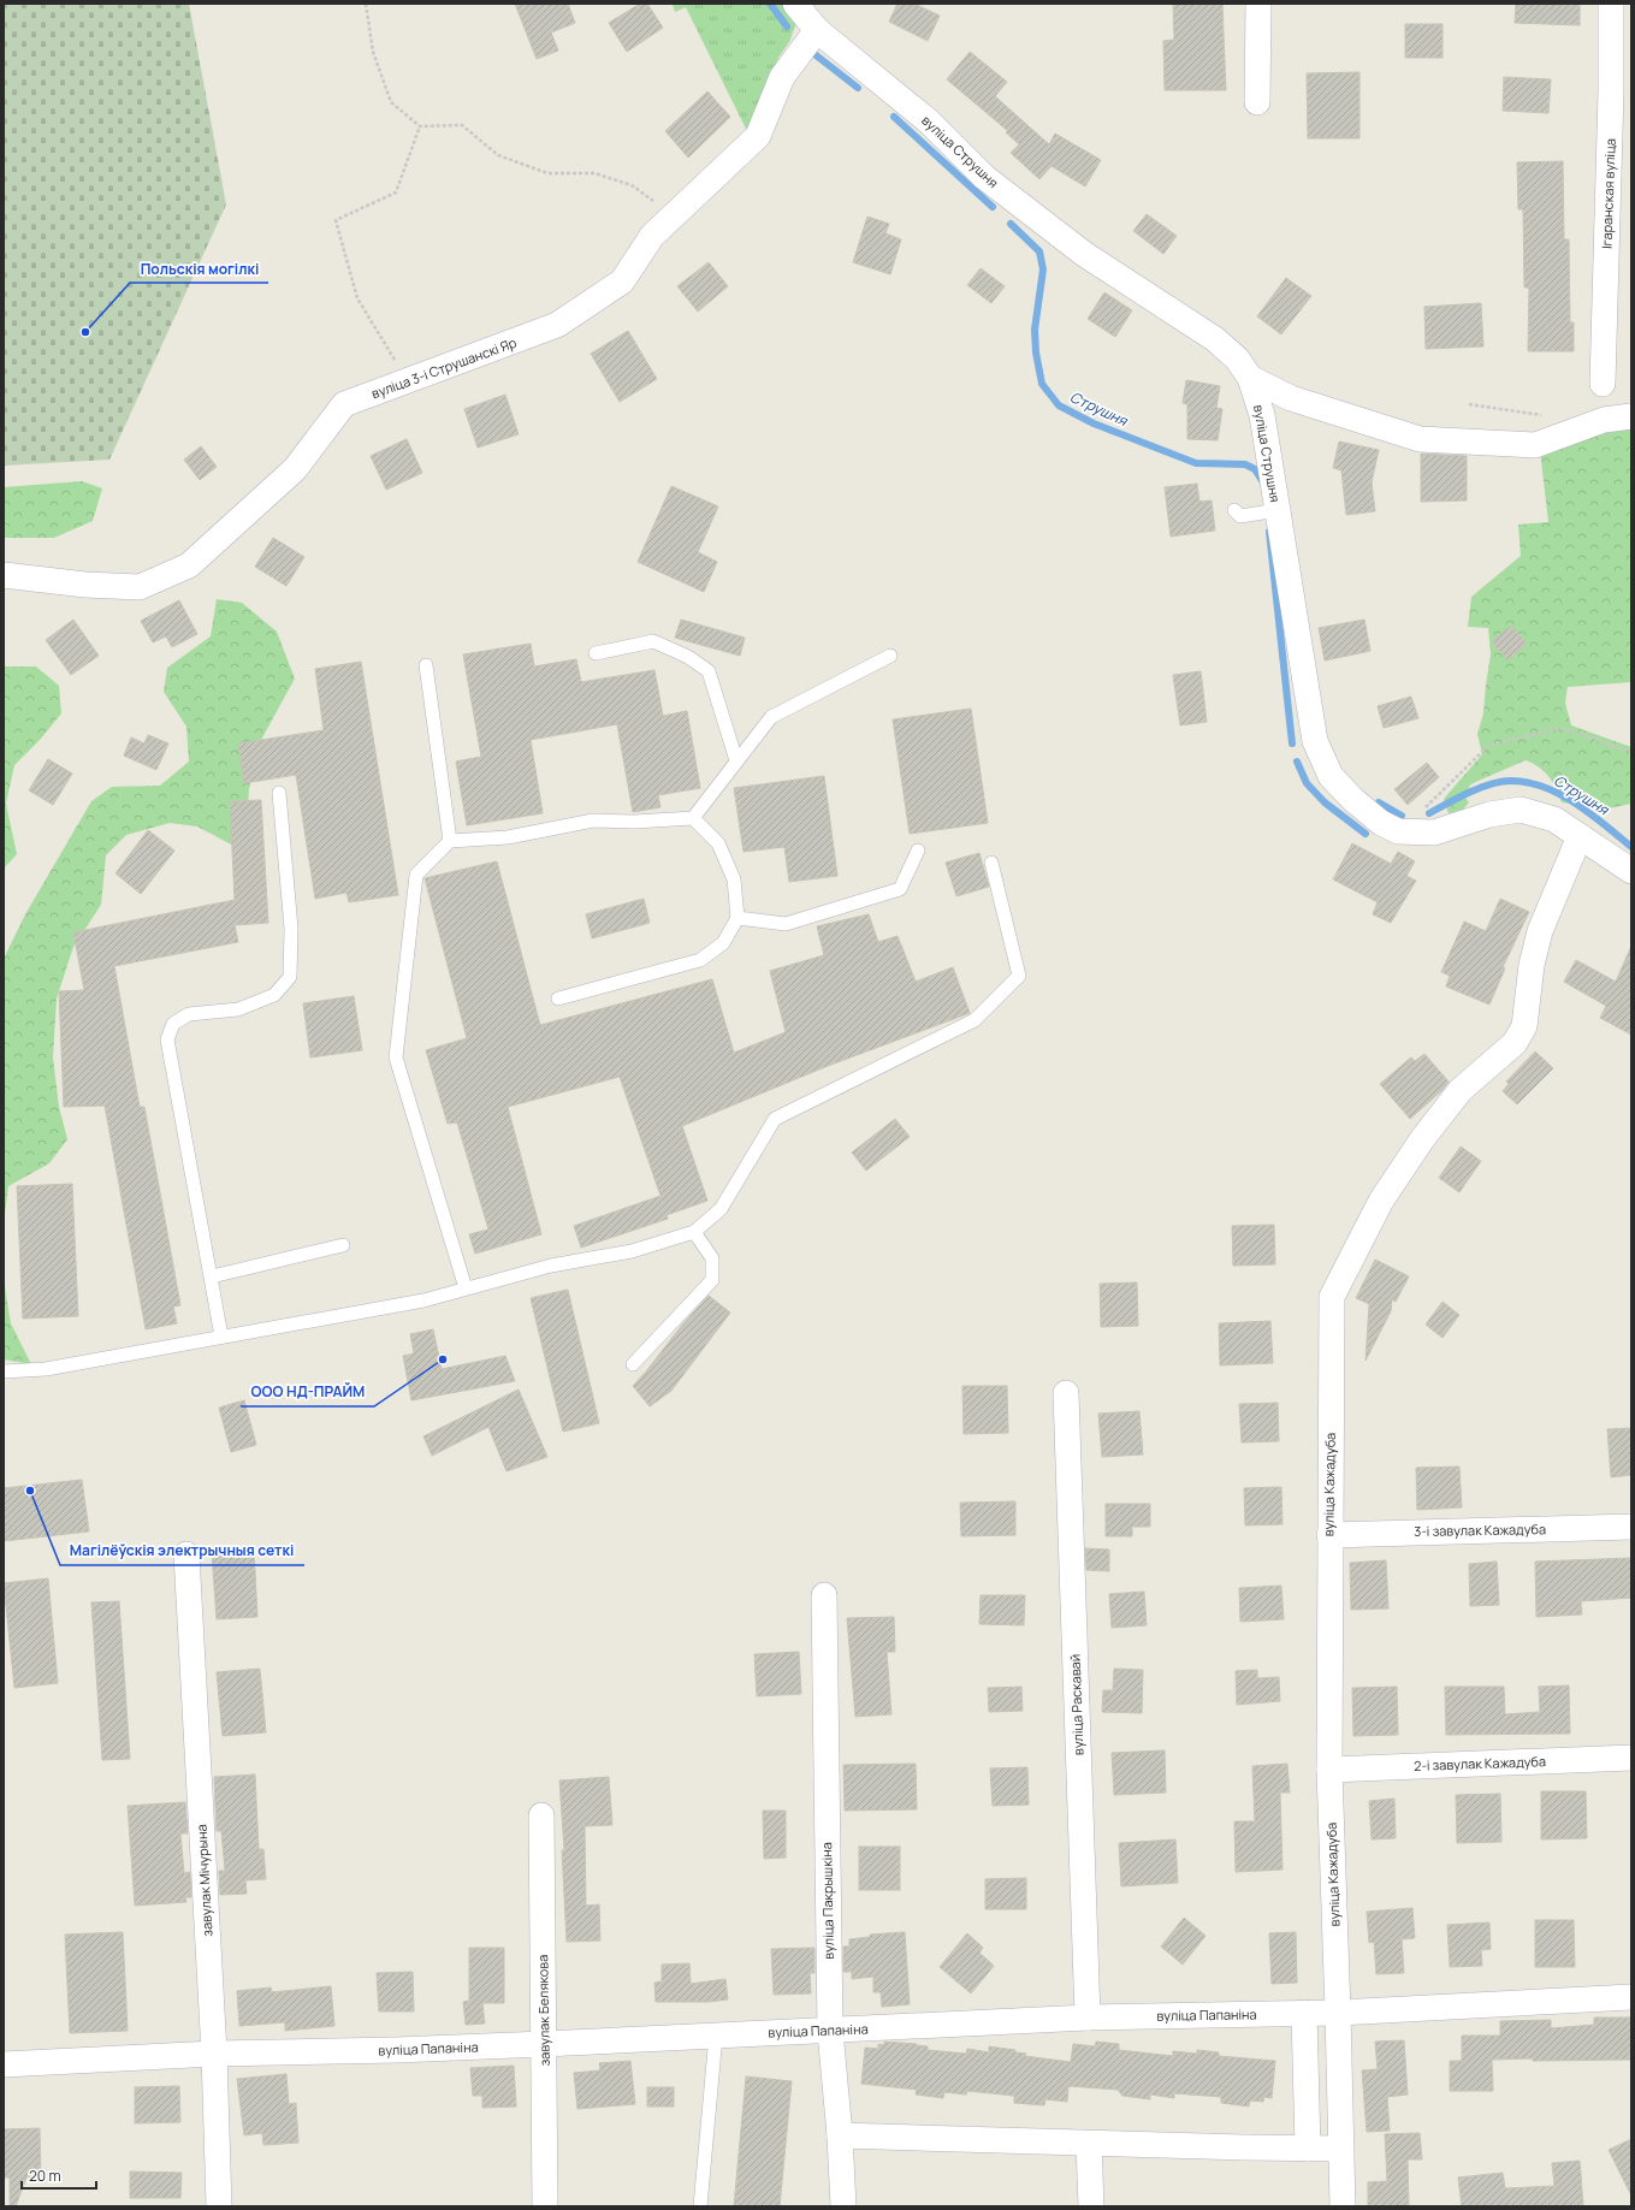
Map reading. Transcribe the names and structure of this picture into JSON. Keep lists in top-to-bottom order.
{
  "streets": {
    "street": [
      "вуліца Струшня",
      "Ігаранская вуліца",
      "вуліца 3-і Струшанскі Яр",
      "вуліца Кажадуба",
      "3-і завулак Кажадуба",
      "вуліца Раскавай",
      "2-і завулак Кажадуба",
      "завулак Мічурына",
      "вуліца Пакрышкіна",
      "завулак Белякова",
      "вуліца Папаніна"
    ]
  },
  "crossings": [
    ["вуліца Струшня", "вуліца 3-і Струшанскі Яр"],
    ["вуліца Струшня", "вуліца Кажадуба"],
    ["вуліца Кажадуба", "3-і завулак Кажадуба"],
    ["вуліца Кажадуба", "2-і завулак Кажадуба"],
    ["вуліца Кажадуба", "вуліца Папаніна"],
    ["вуліца Раскавай", "вуліца Папаніна"],
    ["завулак Мічурына", "вуліца Папаніна"],
    ["вуліца Пакрышкіна", "вуліца Папаніна"],
    ["завулак Белякова", "вуліца Папаніна"]
  ],
  "water": ["Струшня"],
  "places": ["Польскія могілкі", "ООО НД-ПРАЙМ", "Магілёўскія электрычныя сеткі"],
  "scale_bar": "20 m"
}
